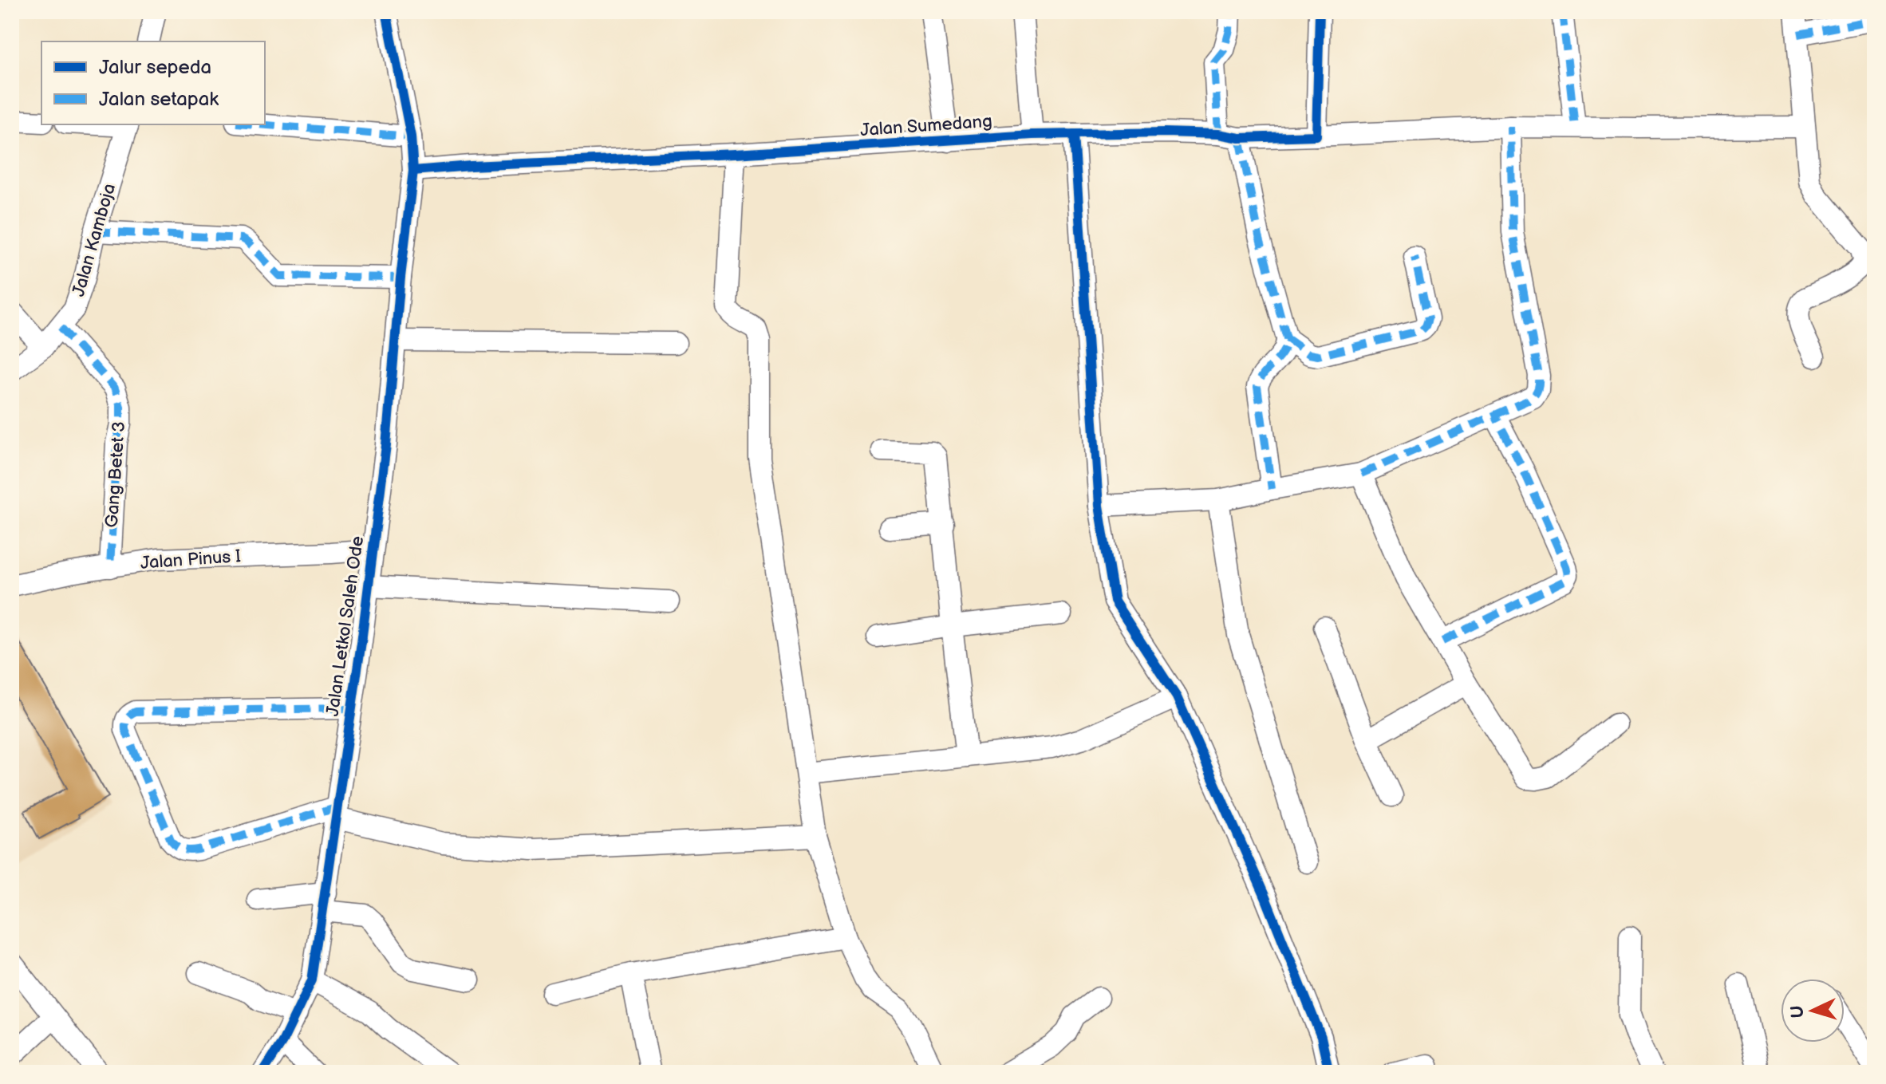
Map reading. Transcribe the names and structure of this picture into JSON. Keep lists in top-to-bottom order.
{
  "streets": {
    "street": [
      "Jalan Sumedang",
      "Jalan Kamboja",
      "Gang Betet 3",
      "Jalan Pinus I",
      "Jalan Letkol Saleh Ode"
    ]
  },
  "crossings": [
    ["Jalan Sumedang", "Jalan Letkol Saleh Ode"],
    ["Jalan Kamboja", "Gang Betet 3"],
    ["Gang Betet 3", "Jalan Pinus I"],
    ["Jalan Pinus I", "Jalan Letkol Saleh Ode"]
  ],
  "legend": ["Jalur sepeda", "Jalan setapak"],
  "north": "left"
}
